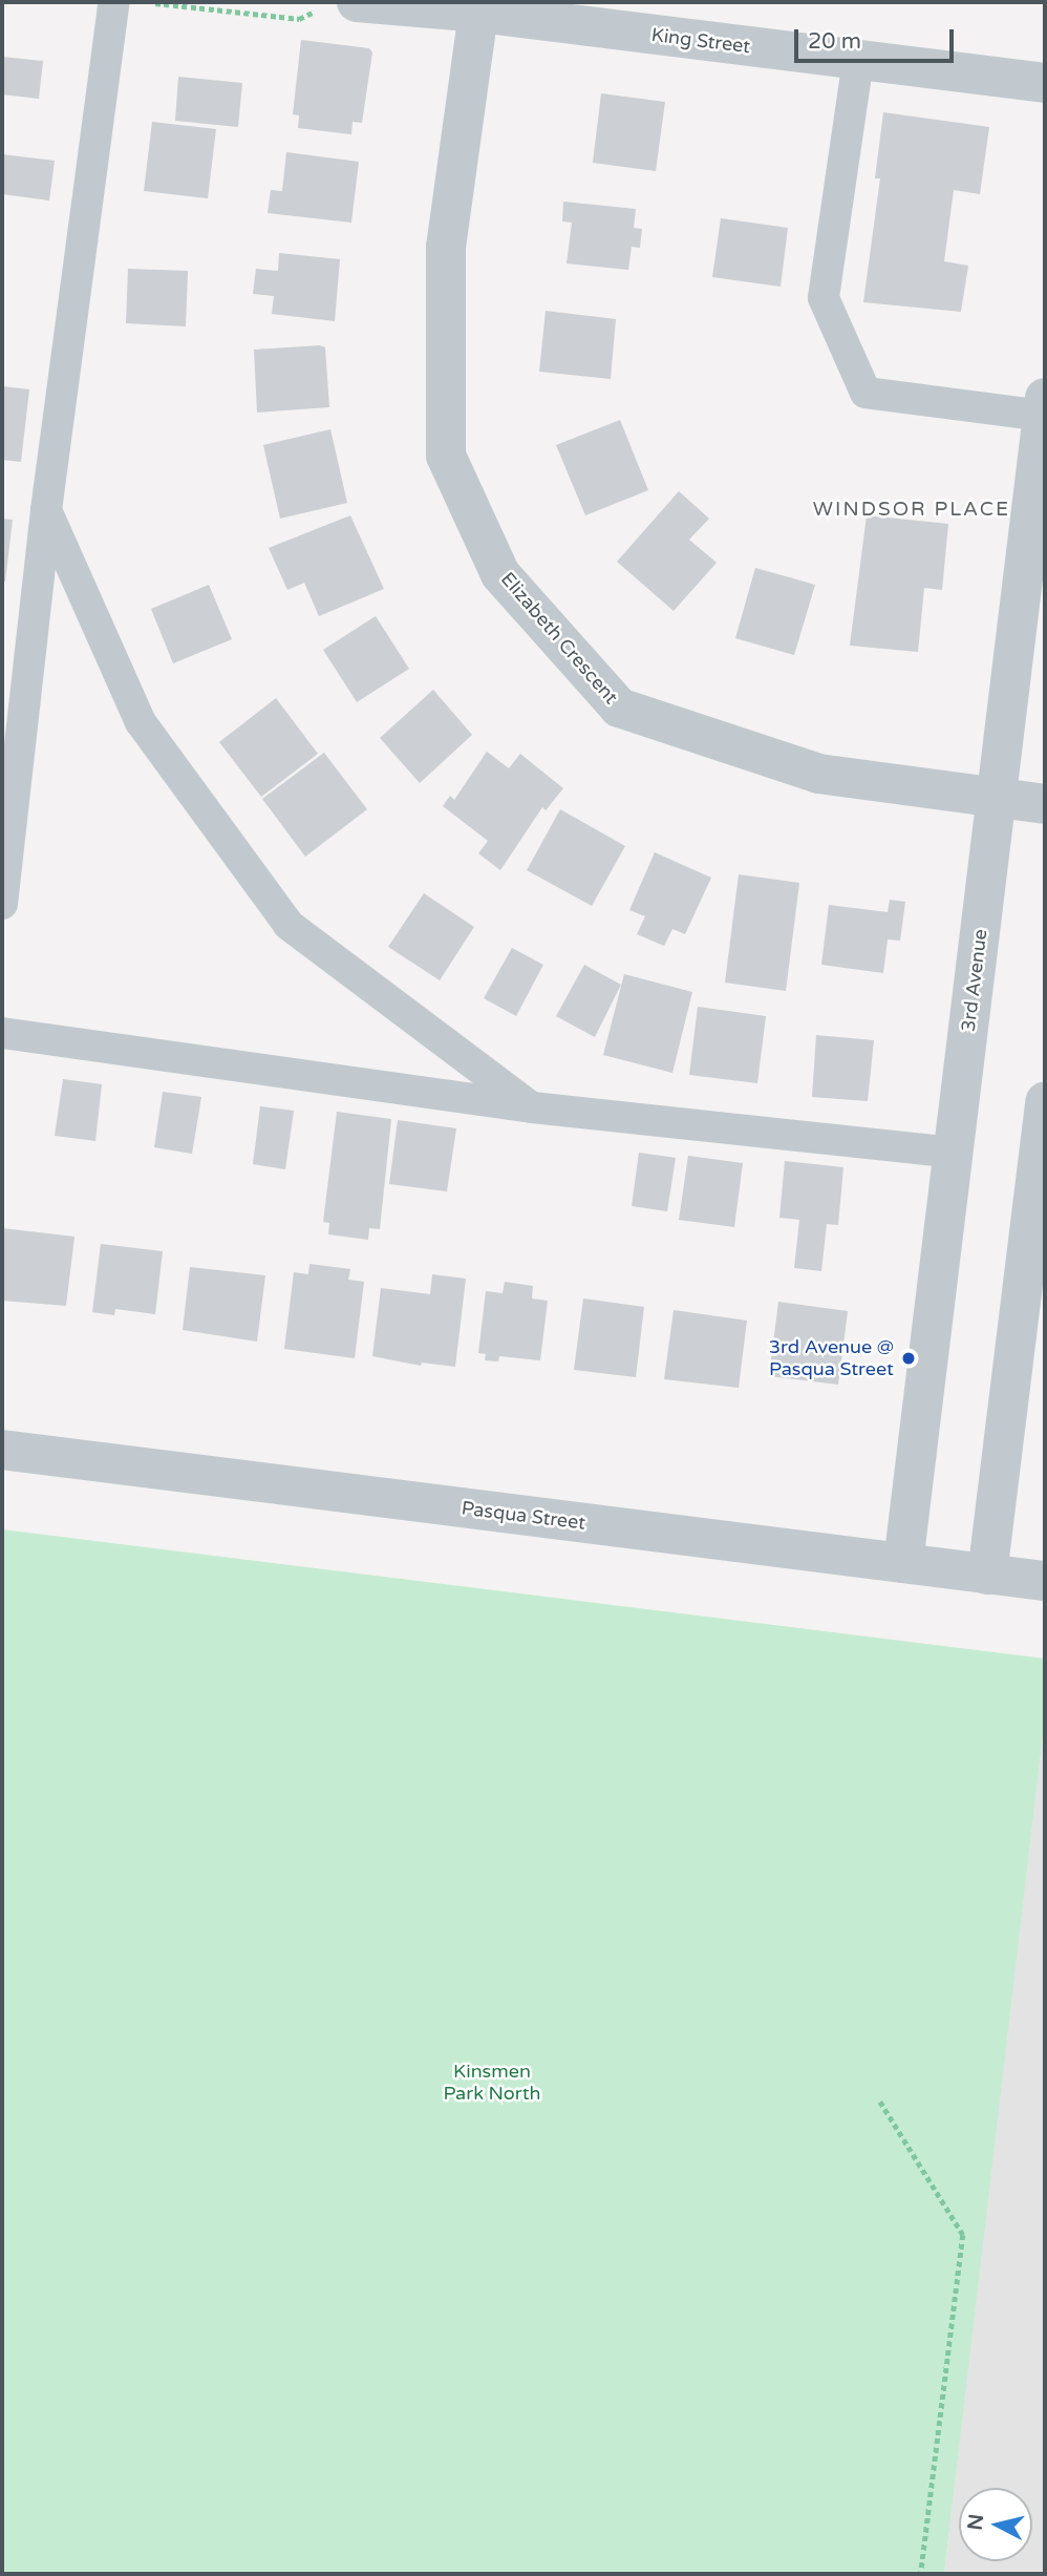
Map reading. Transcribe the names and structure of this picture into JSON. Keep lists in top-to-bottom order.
{
  "streets": {
    "street": [
      "King Street",
      "Elizabeth Crescent",
      "3rd Avenue",
      "Pasqua Street"
    ]
  },
  "crossings": [
    ["King Street", "Elizabeth Crescent"],
    ["Elizabeth Crescent", "3rd Avenue"],
    ["3rd Avenue", "Pasqua Street"]
  ],
  "districts": ["WINDSOR PLACE"],
  "parks": ["Kinsmen Park North"],
  "places": ["3rd Avenue @ Pasqua Street"],
  "scale_bar": "20 m",
  "north": "left"
}
